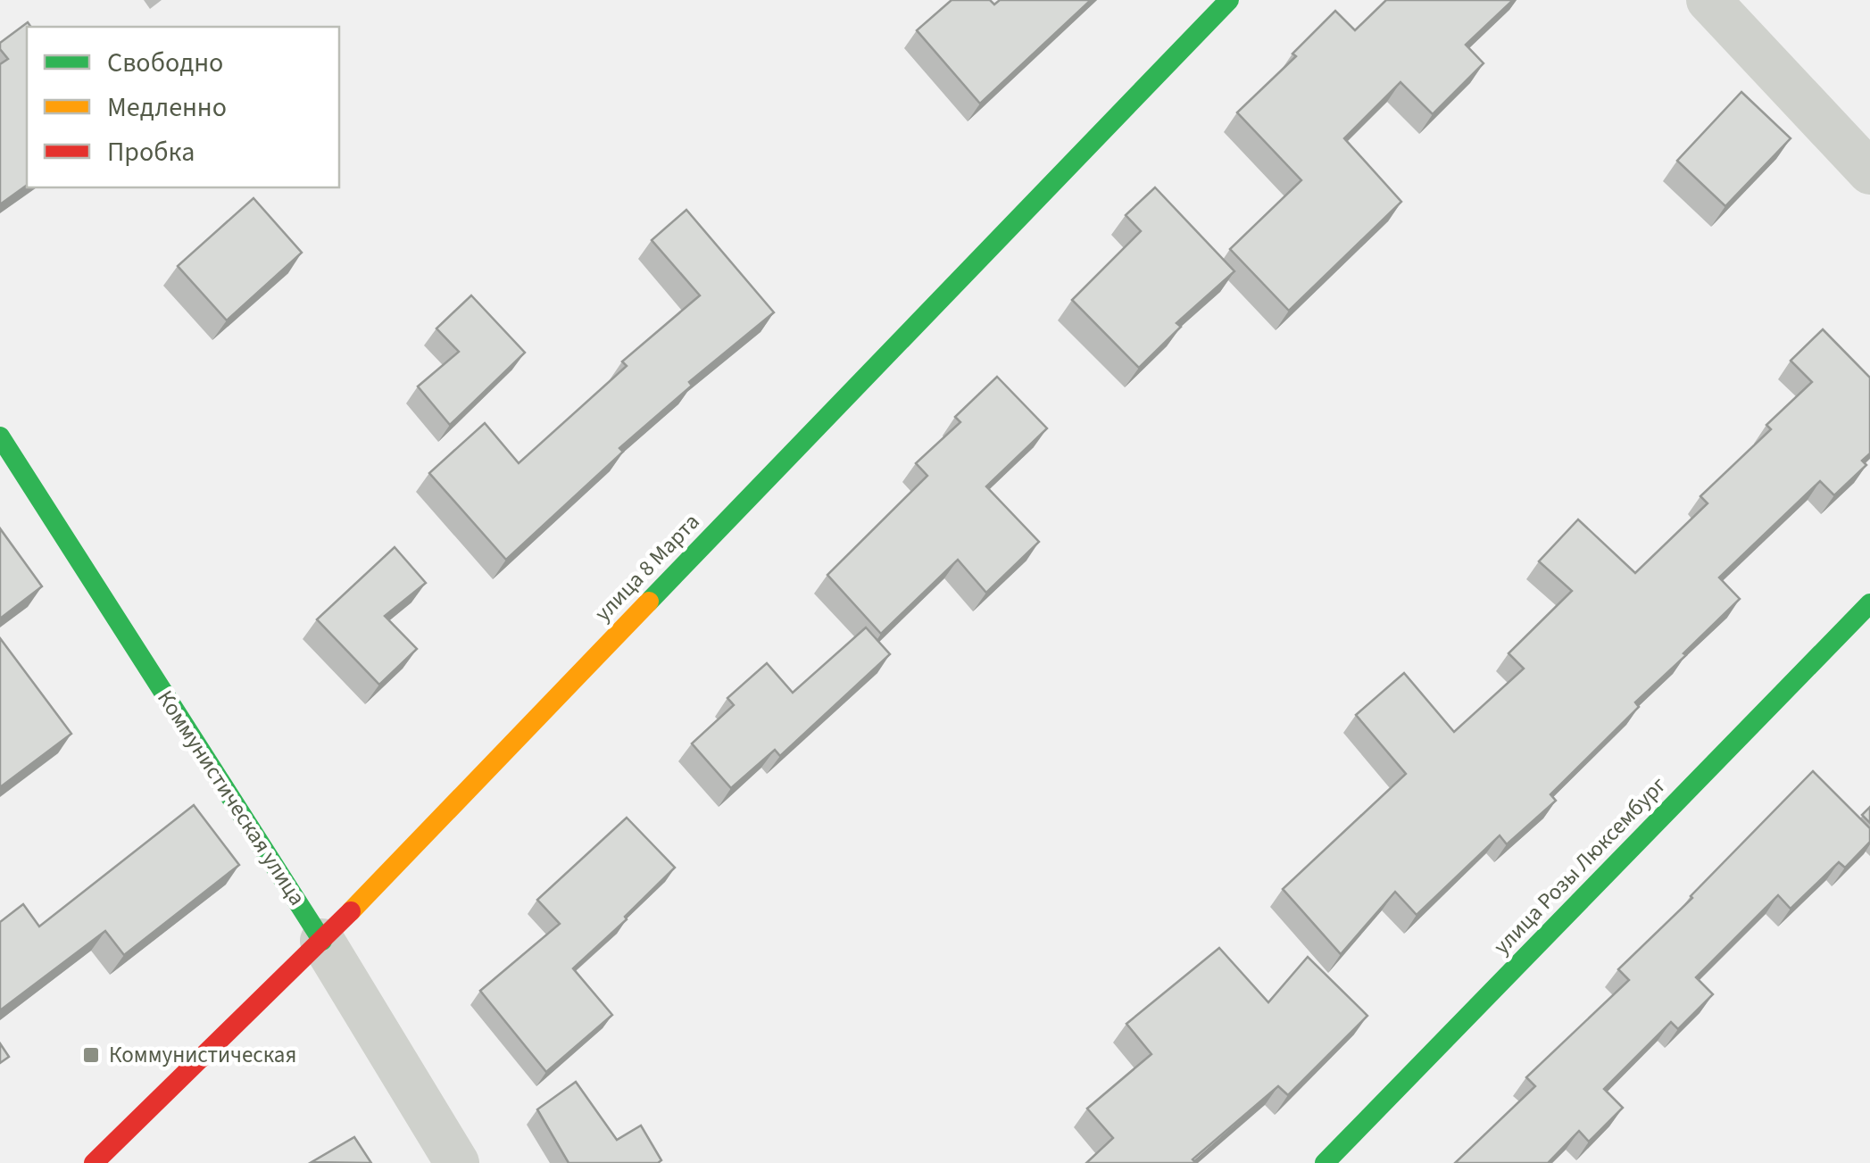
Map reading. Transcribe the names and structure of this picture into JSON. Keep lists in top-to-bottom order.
{
  "streets": {
    "main road": ["улица 8 Марта", "Коммунистическая улица", "улица Розы Люксембург"]
  },
  "crossings": [
    ["улица 8 Марта", "Коммунистическая улица"]
  ],
  "places": {
    "transit": ["Коммунистическая"]
  },
  "legend": ["Свободно", "Медленно", "Пробка"]
}
